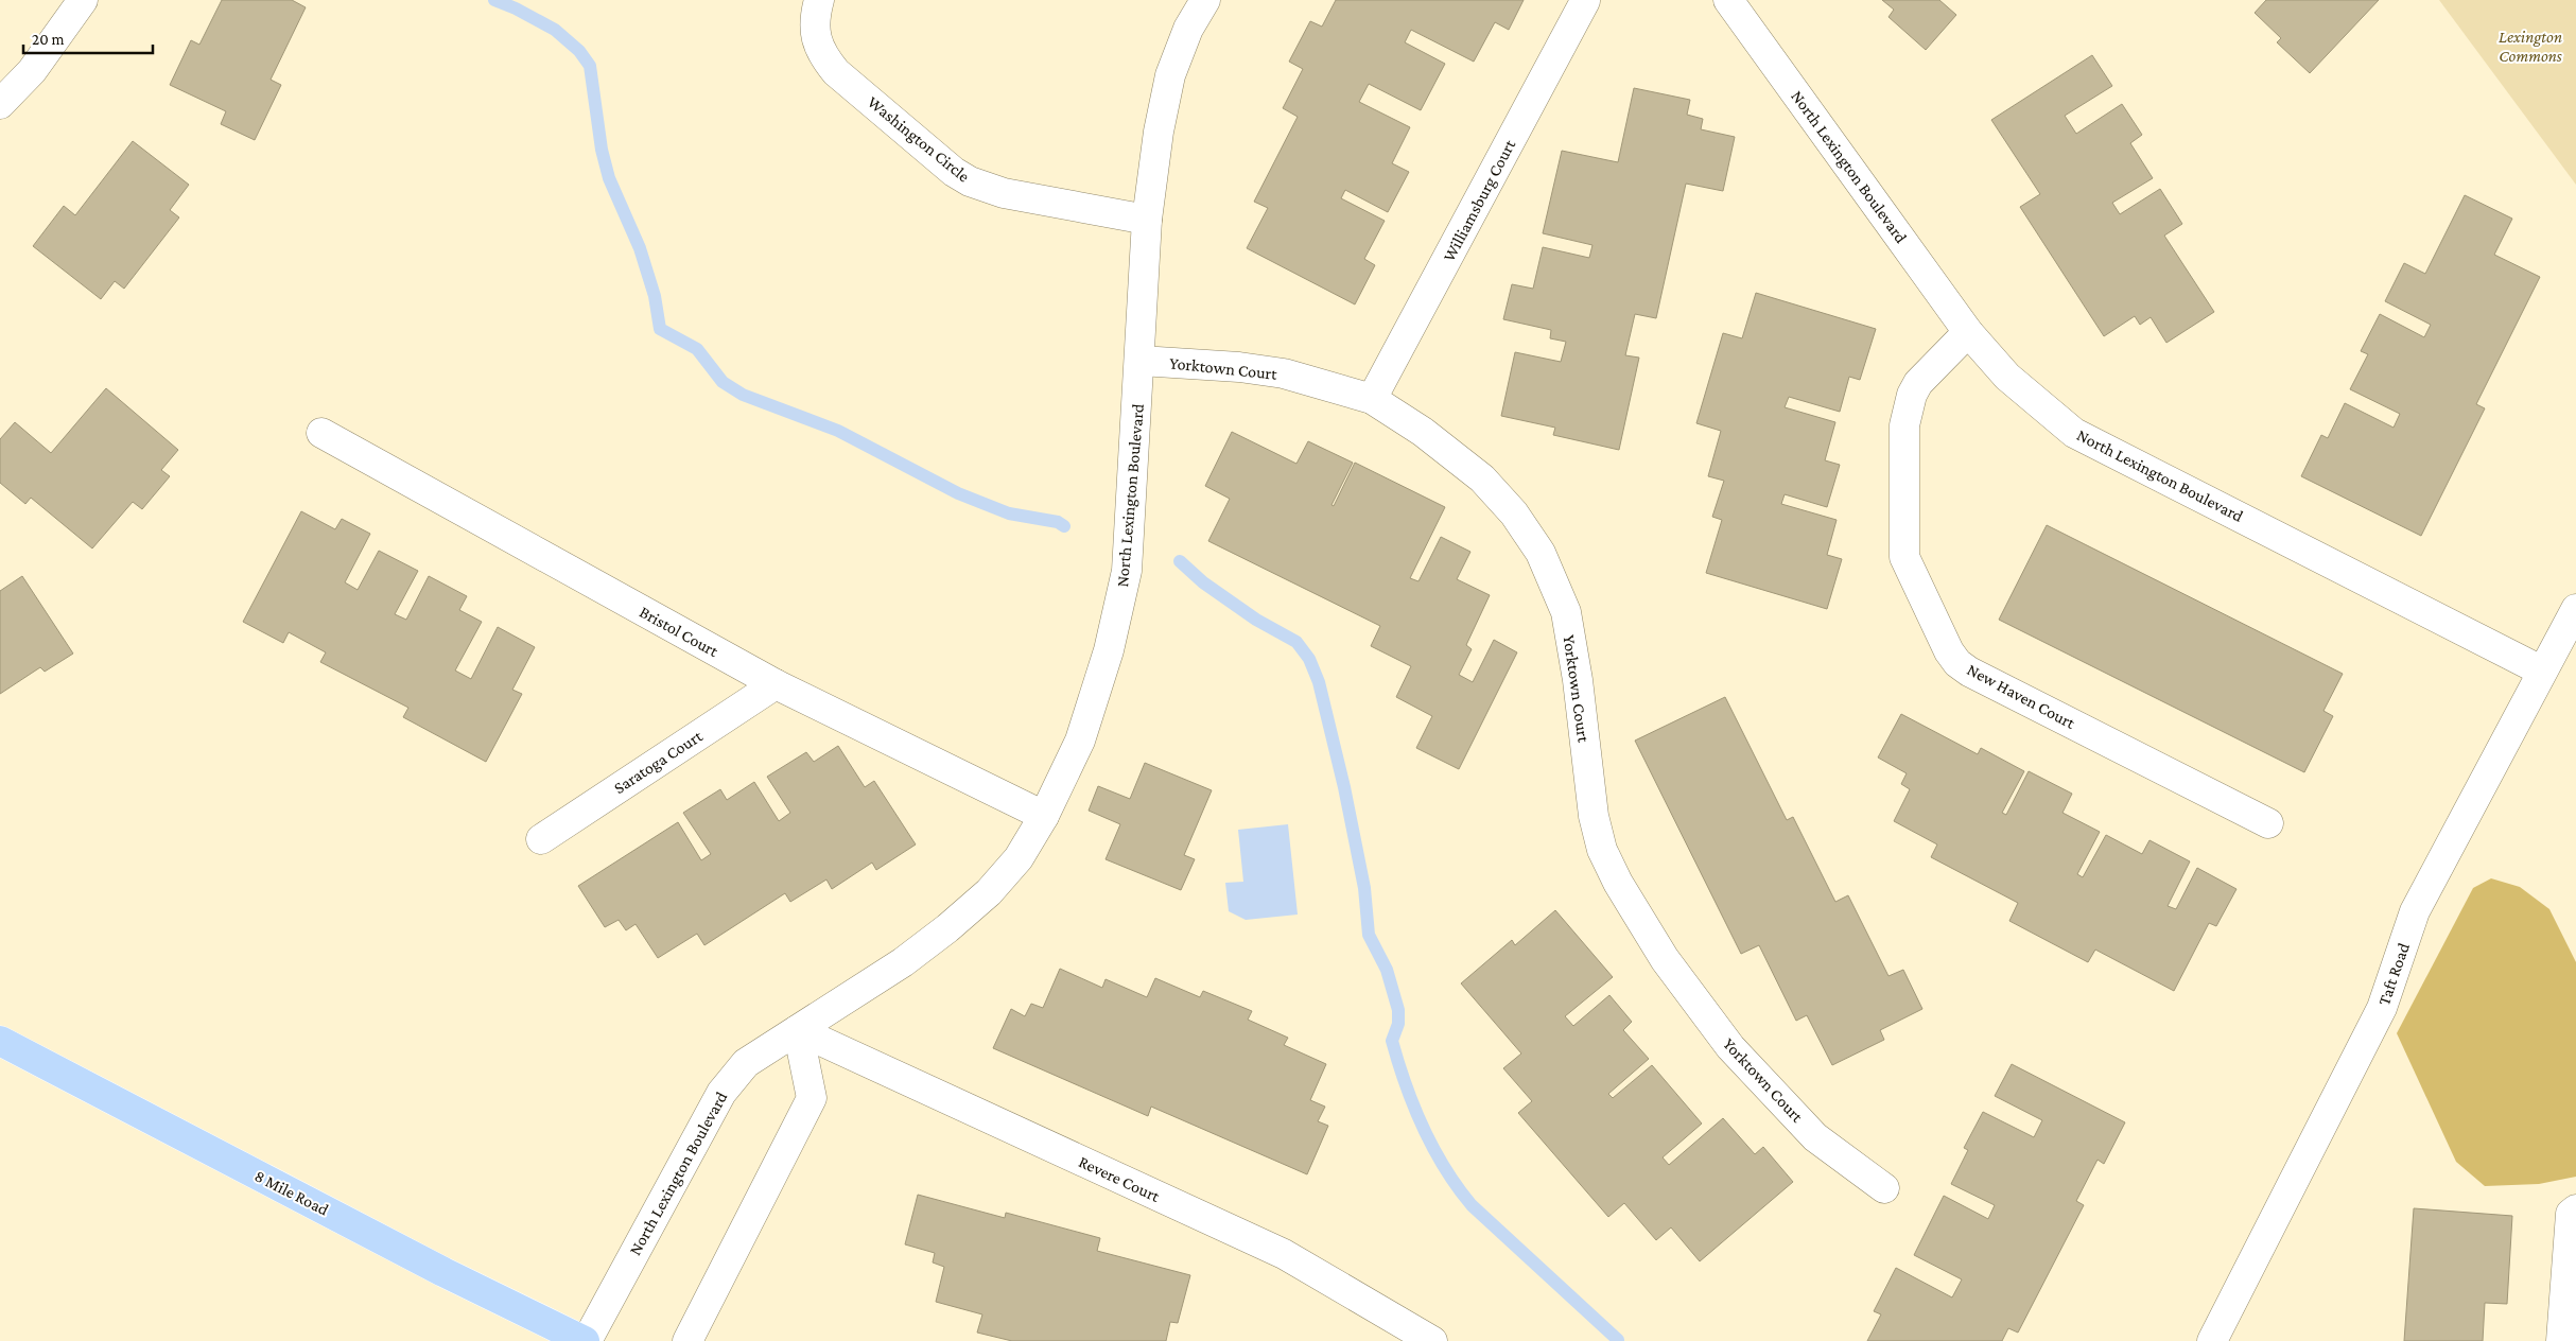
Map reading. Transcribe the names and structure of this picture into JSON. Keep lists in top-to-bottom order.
{
  "streets": {
    "main road": ["8 Mile Road"],
    "street": [
      "Washington Circle",
      "North Lexington Boulevard",
      "Williamsburg Court",
      "Yorktown Court",
      "Bristol Court",
      "New Haven Court",
      "Saratoga Court",
      "Taft Road",
      "Revere Court"
    ]
  },
  "crossings": [
    ["Washington Circle", "North Lexington Boulevard"],
    ["North Lexington Boulevard", "Yorktown Court"],
    ["North Lexington Boulevard", "Bristol Court"],
    ["North Lexington Boulevard", "New Haven Court"],
    ["North Lexington Boulevard", "Taft Road"],
    ["North Lexington Boulevard", "Revere Court"],
    ["North Lexington Boulevard", "8 Mile Road"],
    ["Williamsburg Court", "Yorktown Court"],
    ["Bristol Court", "Saratoga Court"]
  ],
  "parks": ["Lexington Commons"],
  "scale_bar": "20 m"
}
